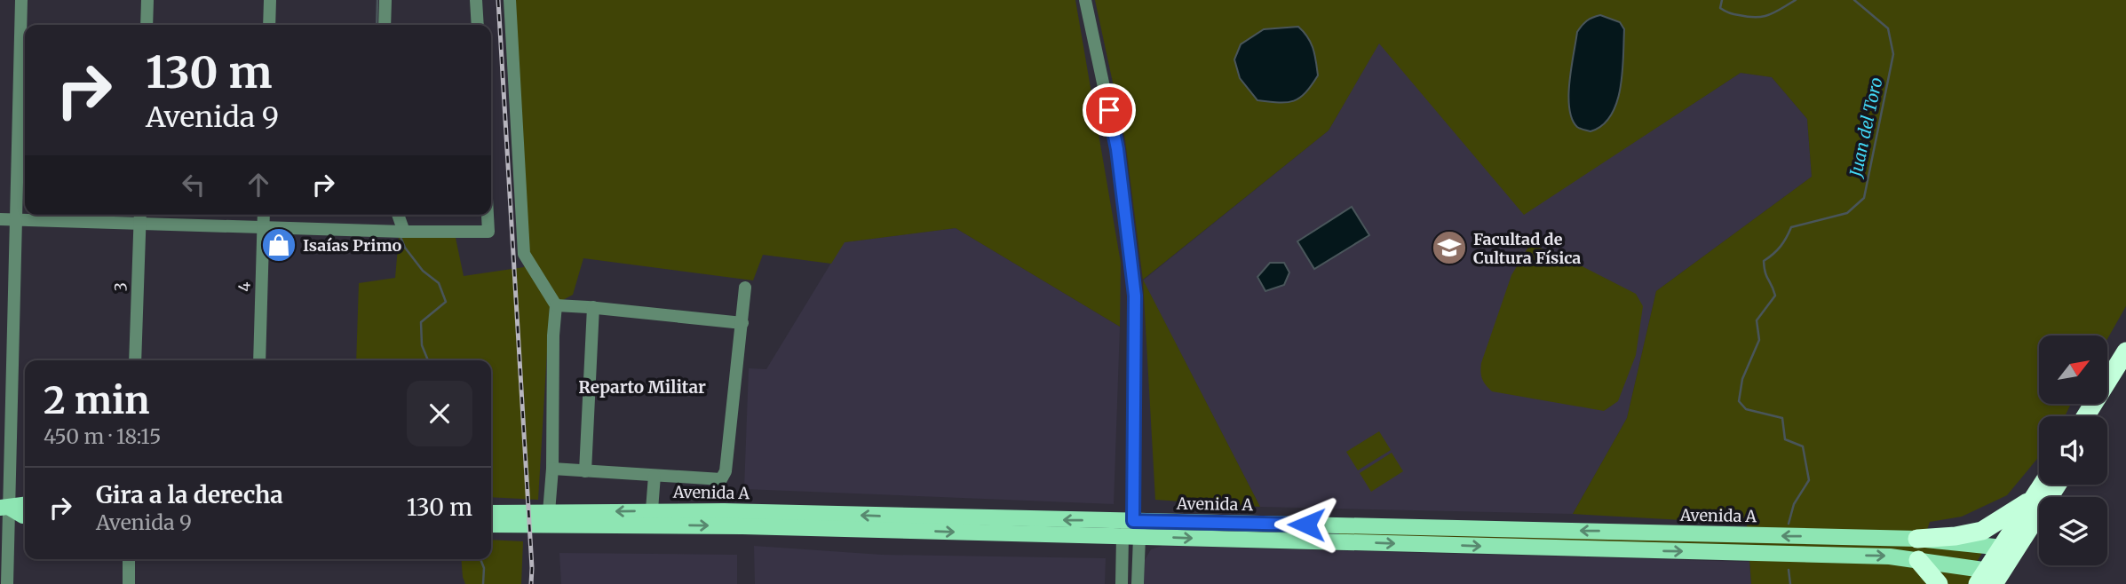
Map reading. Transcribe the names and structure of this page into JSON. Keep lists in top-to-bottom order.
{
  "streets": {
    "main road": ["Avenida A"],
    "street": ["3", "4"]
  },
  "districts": ["Reparto Militar"],
  "water": ["Juan del Toro"],
  "places": {
    "shop": ["Isaías Primo"],
    "school or university": ["Facultad de Cultura Física"]
  },
  "north": "top right",
  "page": {
    "turn": ["130 m", "Avenida 9"],
    "heading": ["2 min", "450 m · 18:15"],
    "list": [
      {
        "name": "Gira a la derecha",
        "note": "Avenida 9",
        "value": "130 m"
      }
    ]
  }
}
